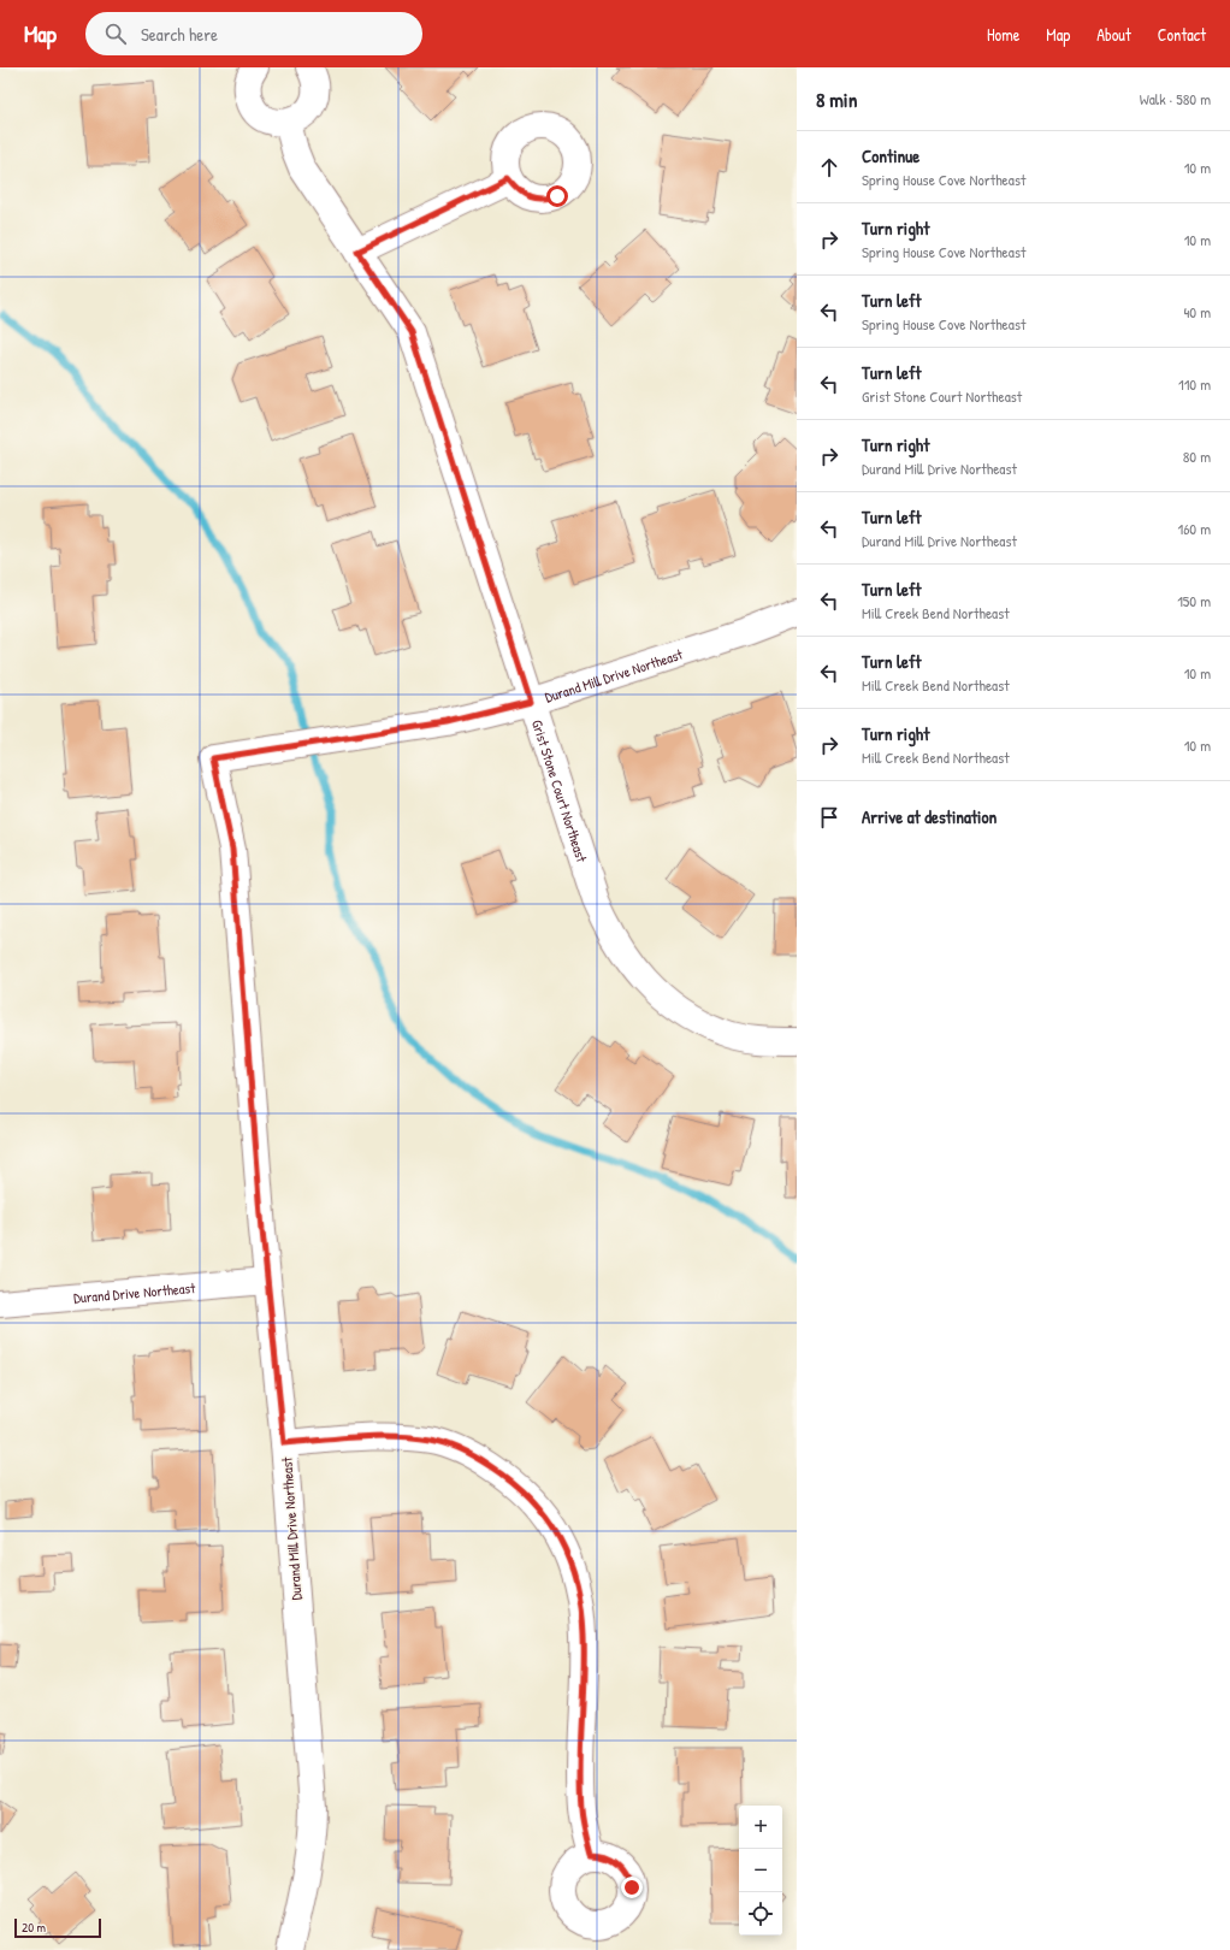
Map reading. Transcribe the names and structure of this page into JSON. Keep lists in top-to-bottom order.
{
  "streets": {
    "street": ["Durand Mill Drive Northeast", "Grist Stone Court Northeast", "Durand Drive Northeast"]
  },
  "crossings": [
    ["Durand Mill Drive Northeast", "Grist Stone Court Northeast"],
    ["Durand Mill Drive Northeast", "Durand Drive Northeast"]
  ],
  "scale_bar": "20 m",
  "page": {
    "header": "Map",
    "search": "Search here",
    "nav": [
      "Home",
      "Map",
      "About",
      "Contact"
    ],
    "heading": ["8 min", "Walk · 580 m"],
    "list": [
      ["Continue", "Spring House Cove Northeast", "10 m"],
      ["Turn right", "Spring House Cove Northeast", "10 m"],
      ["Turn left", "Spring House Cove Northeast", "40 m"],
      ["Turn left", "Grist Stone Court Northeast", "110 m"],
      ["Turn right", "Durand Mill Drive Northeast", "80 m"],
      ["Turn left", "Durand Mill Drive Northeast", "160 m"],
      ["Turn left", "Mill Creek Bend Northeast", "150 m"],
      ["Turn left", "Mill Creek Bend Northeast", "10 m"],
      ["Turn right", "Mill Creek Bend Northeast", "10 m"],
      "Arrive at destination"
    ],
    "map_buttons": ["+", "−"],
    "scale": "20 m"
  }
}
